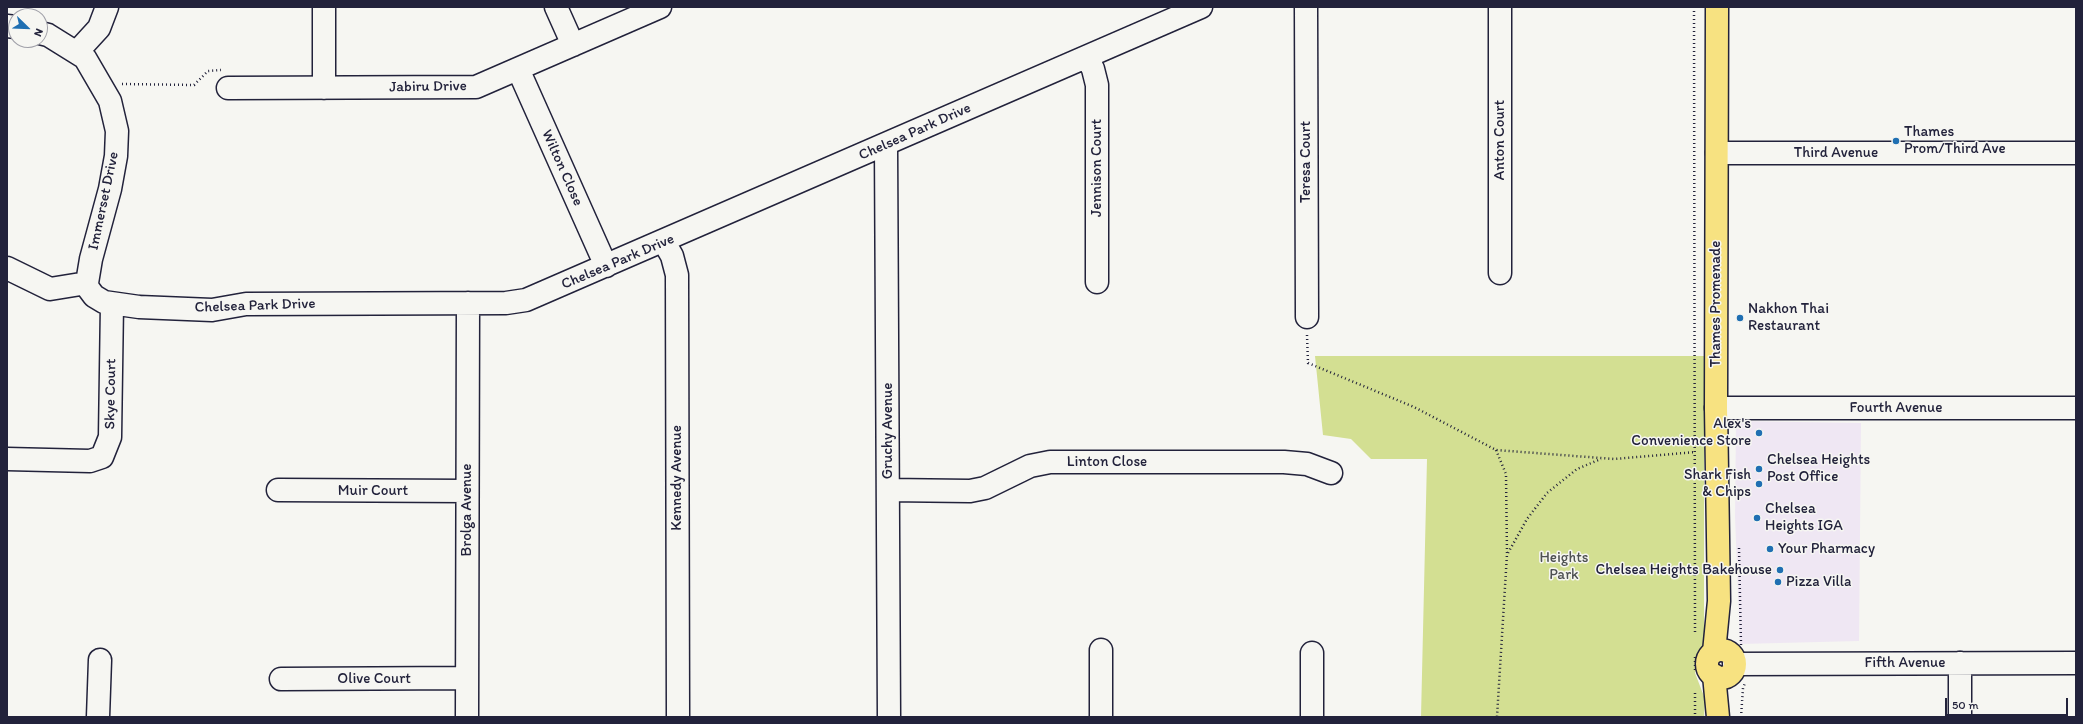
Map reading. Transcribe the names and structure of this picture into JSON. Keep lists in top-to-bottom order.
{
  "streets": {
    "main road": ["Thames Promenade"],
    "street": [
      "Jabiru Drive",
      "Chelsea Park Drive",
      "Anton Court",
      "Third Avenue",
      "Teresa Court",
      "Wilton Close",
      "Jennison Court",
      "Immerset Drive",
      "Skye Court",
      "Fourth Avenue",
      "Gruchy Avenue",
      "Linton Close",
      "Kennedy Avenue",
      "Muir Court",
      "Brolga Avenue",
      "Fifth Avenue",
      "Olive Court"
    ]
  },
  "crossings": [
    ["Jabiru Drive", "Wilton Close"],
    ["Chelsea Park Drive", "Wilton Close"],
    ["Chelsea Park Drive", "Jennison Court"],
    ["Chelsea Park Drive", "Immerset Drive"],
    ["Chelsea Park Drive", "Skye Court"],
    ["Chelsea Park Drive", "Gruchy Avenue"],
    ["Chelsea Park Drive", "Kennedy Avenue"],
    ["Chelsea Park Drive", "Brolga Avenue"],
    ["Third Avenue", "Thames Promenade"],
    ["Thames Promenade", "Fourth Avenue"],
    ["Thames Promenade", "Fifth Avenue"],
    ["Gruchy Avenue", "Linton Close"],
    ["Muir Court", "Brolga Avenue"],
    ["Brolga Avenue", "Olive Court"]
  ],
  "parks": ["Heights Park"],
  "places": [
    "Thames Prom/Third Ave",
    "Nakhon Thai Restaurant",
    "Alex's Convenience Store",
    "Chelsea Heights Post Office",
    "Shark Fish & Chips",
    "Chelsea Heights IGA",
    "Your Pharmacy",
    "Chelsea Heights Bakehouse",
    "Pizza Villa"
  ],
  "scale_bar": "50 m",
  "north": "bottom right"
}
